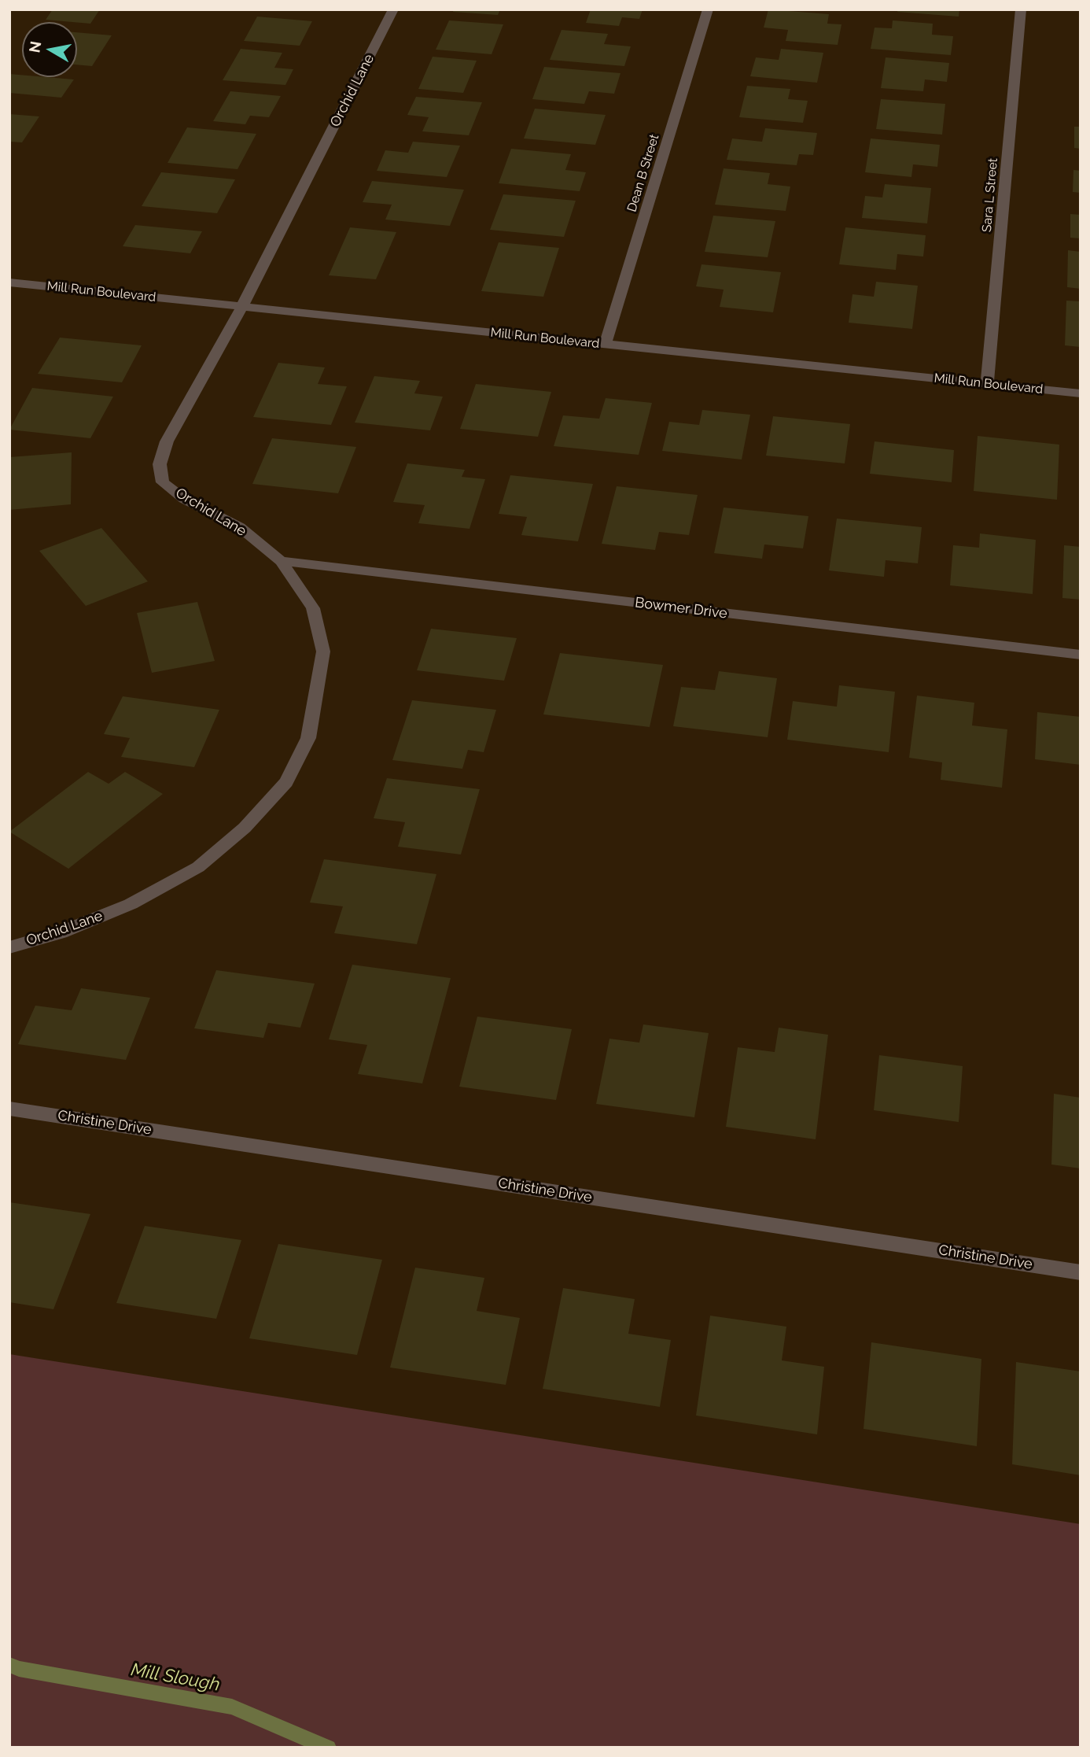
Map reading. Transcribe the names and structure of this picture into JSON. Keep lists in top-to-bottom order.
{
  "streets": {
    "street": [
      "Orchid Lane",
      "Dean B Street",
      "Sara L Street",
      "Mill Run Boulevard",
      "Bowmer Drive",
      "Christine Drive"
    ]
  },
  "crossings": [
    ["Orchid Lane", "Mill Run Boulevard"],
    ["Orchid Lane", "Bowmer Drive"],
    ["Dean B Street", "Mill Run Boulevard"],
    ["Sara L Street", "Mill Run Boulevard"]
  ],
  "water": ["Mill Slough"],
  "north": "left"
}
